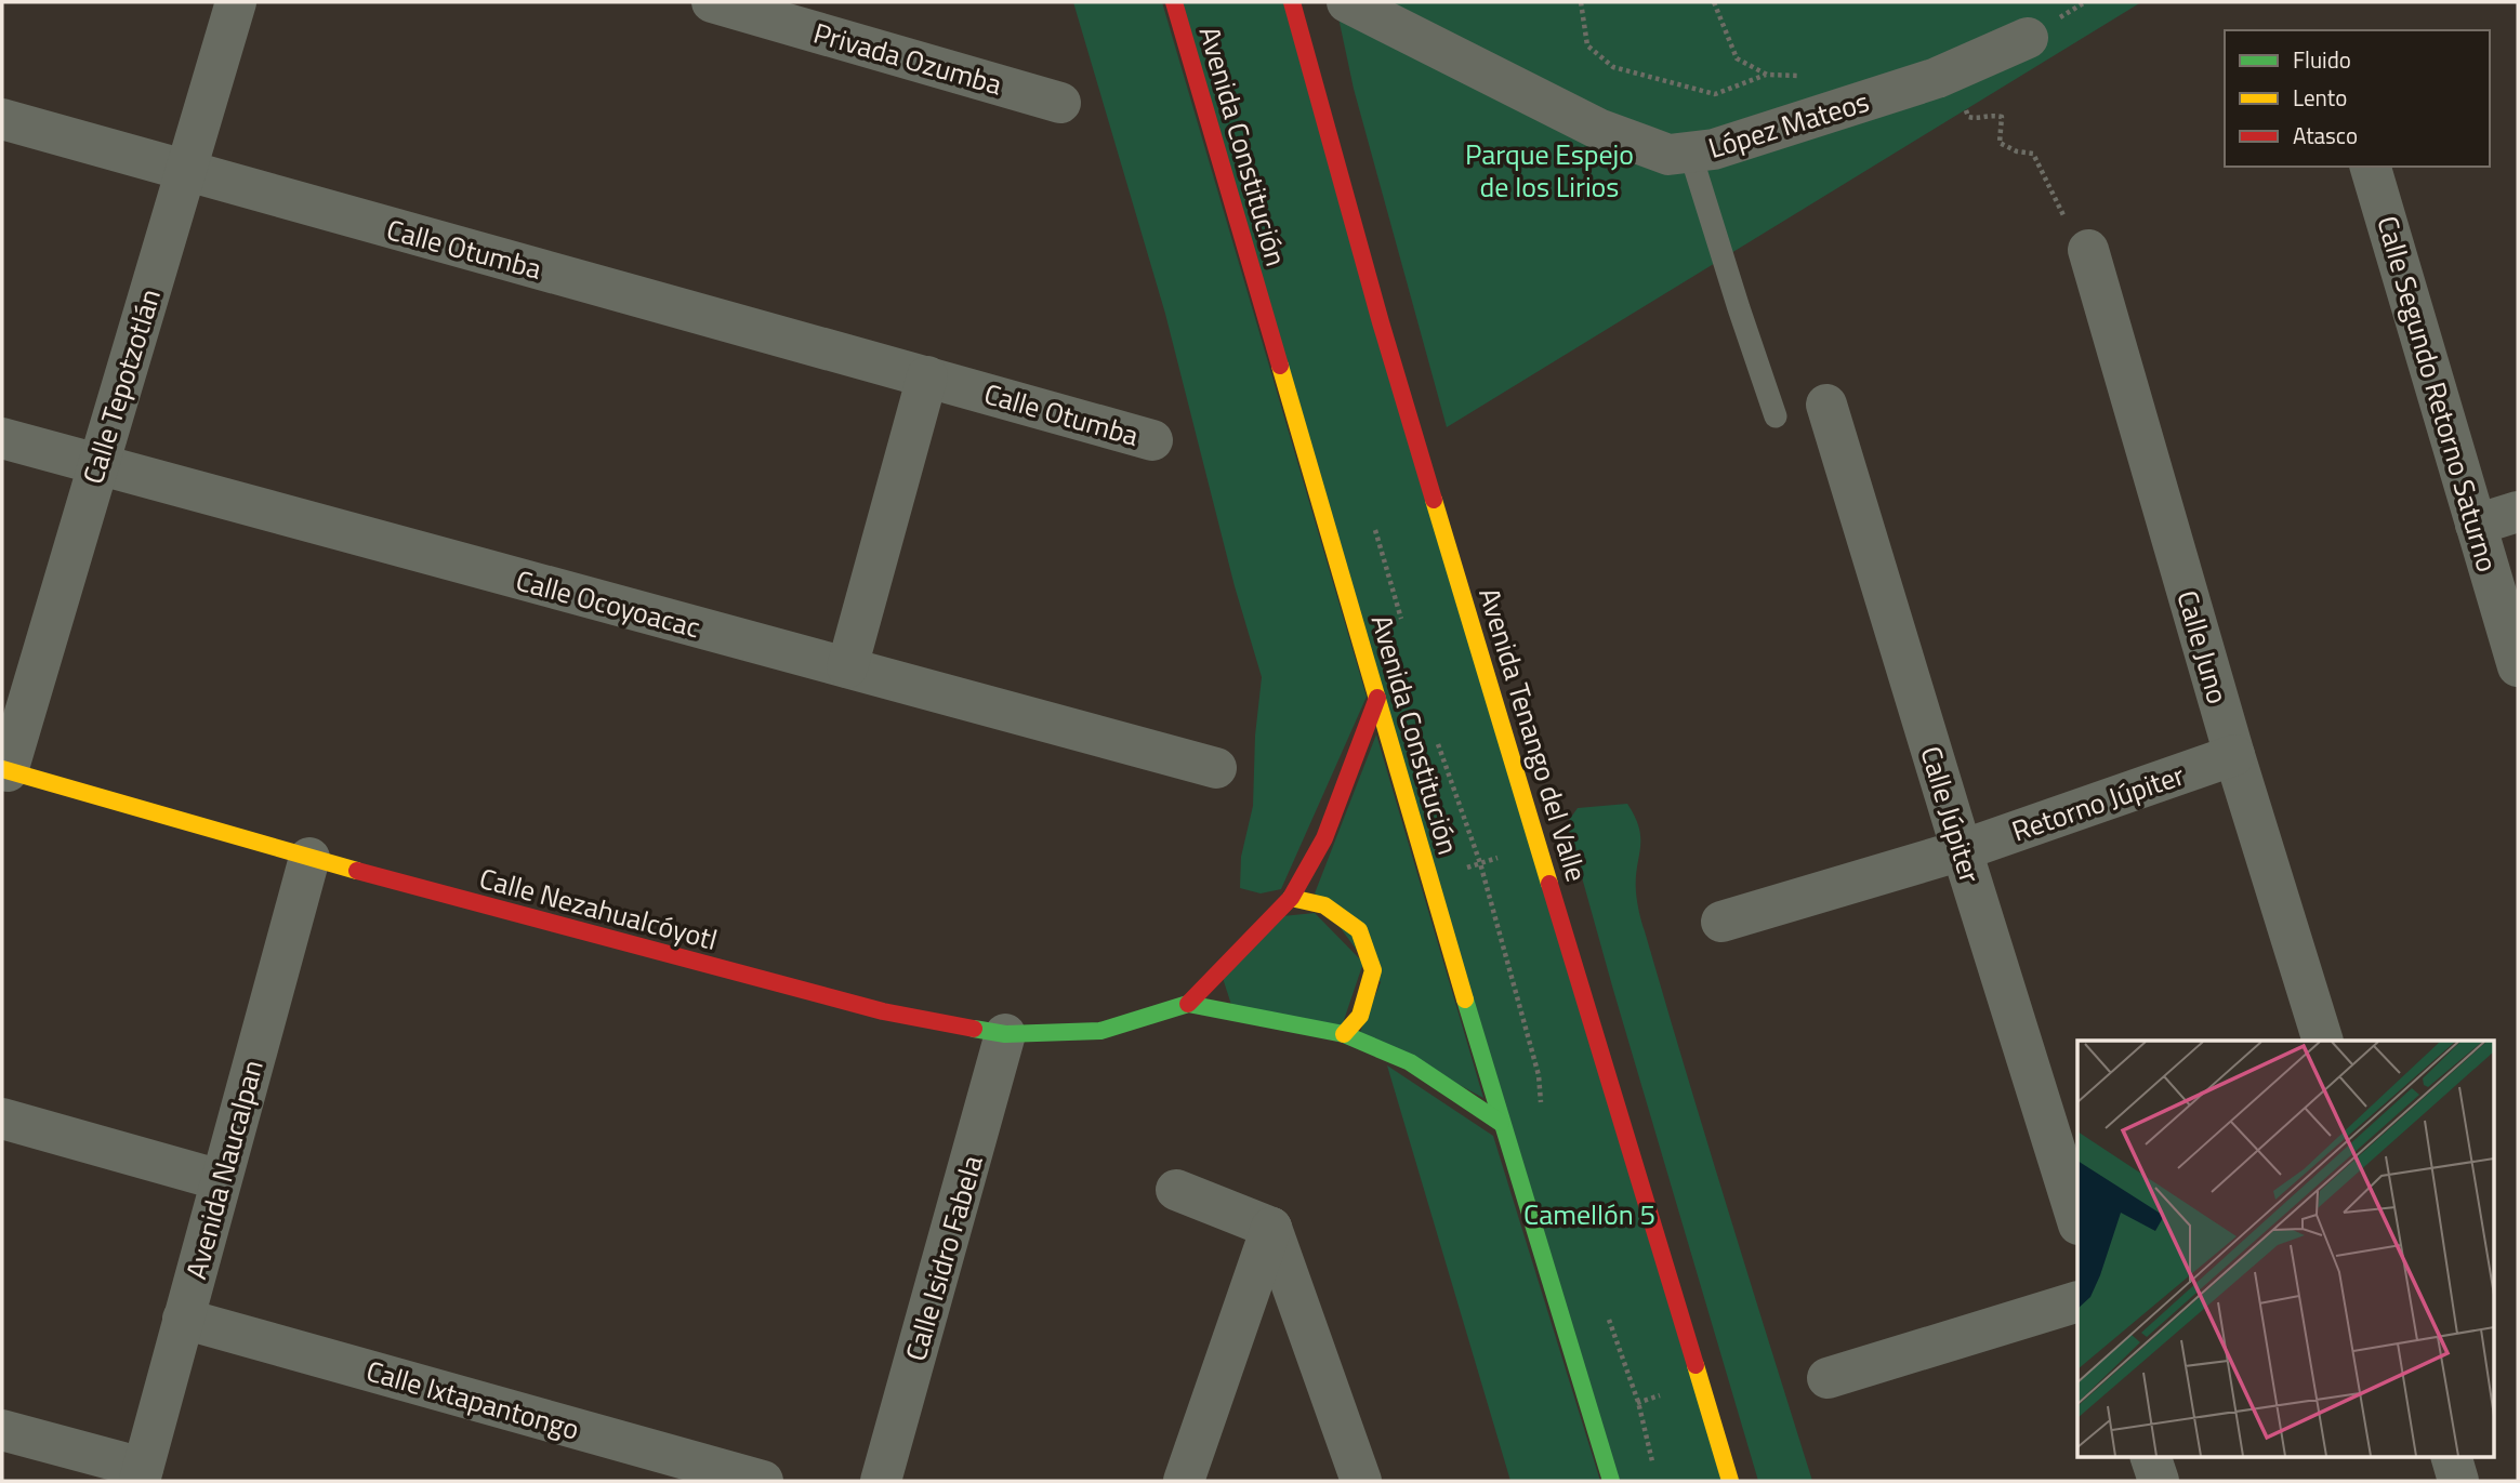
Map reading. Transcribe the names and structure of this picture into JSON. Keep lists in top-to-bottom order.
{
  "streets": {
    "main road": ["Avenida Constitución", "Avenida Tenango del Valle", "Calle Nezahualcóyotl"],
    "street": [
      "Privada Ozumba",
      "López Mateos",
      "Calle Otumba",
      "Calle Tepotzotlán",
      "Calle Segundo Retorno Saturno",
      "Calle Ocoyoacac",
      "Calle Juno",
      "Retorno Júpiter",
      "Calle Júpiter",
      "Avenida Naucalpan",
      "Calle Isidro Fabela",
      "Calle Ixtapantongo"
    ]
  },
  "crossings": [
    ["Avenida Constitución", "Calle Nezahualcóyotl"],
    ["Calle Otumba", "Calle Tepotzotlán"],
    ["Calle Tepotzotlán", "Calle Ocoyoacac"],
    ["Calle Tepotzotlán", "Calle Nezahualcóyotl"],
    ["Calle Juno", "Retorno Júpiter"],
    ["Retorno Júpiter", "Calle Júpiter"],
    ["Calle Nezahualcóyotl", "Avenida Naucalpan"],
    ["Calle Nezahualcóyotl", "Calle Isidro Fabela"],
    ["Avenida Naucalpan", "Calle Ixtapantongo"]
  ],
  "parks": ["Parque Espejo de los Lirios", "Camellón 5"],
  "legend": ["Fluido", "Lento", "Atasco"]
}
